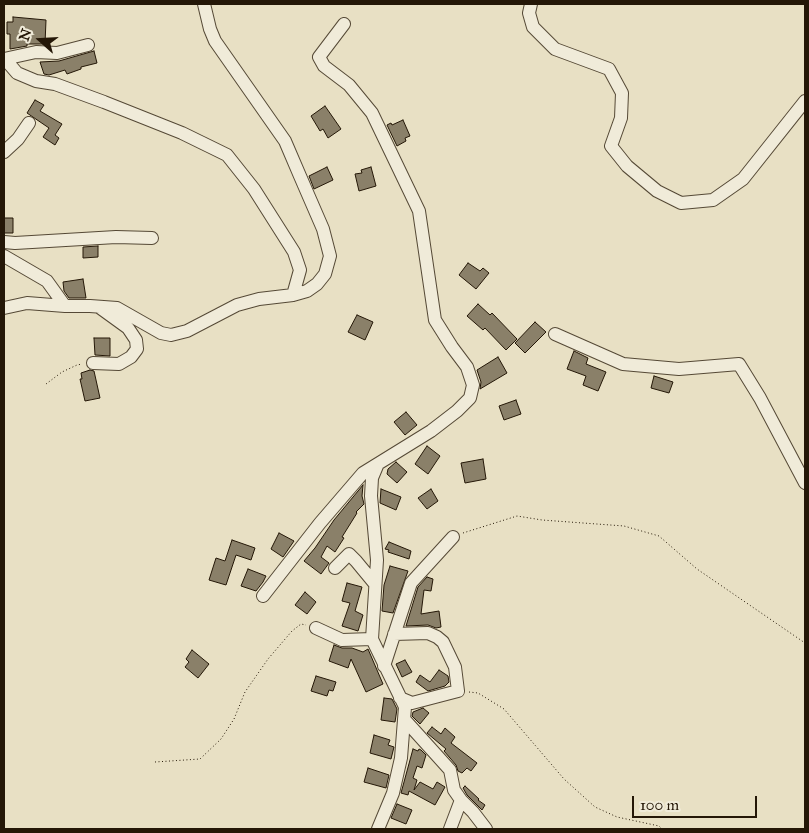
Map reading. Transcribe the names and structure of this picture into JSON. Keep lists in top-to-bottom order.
{
  "scale_bar": "100 m",
  "north": "left"
}
